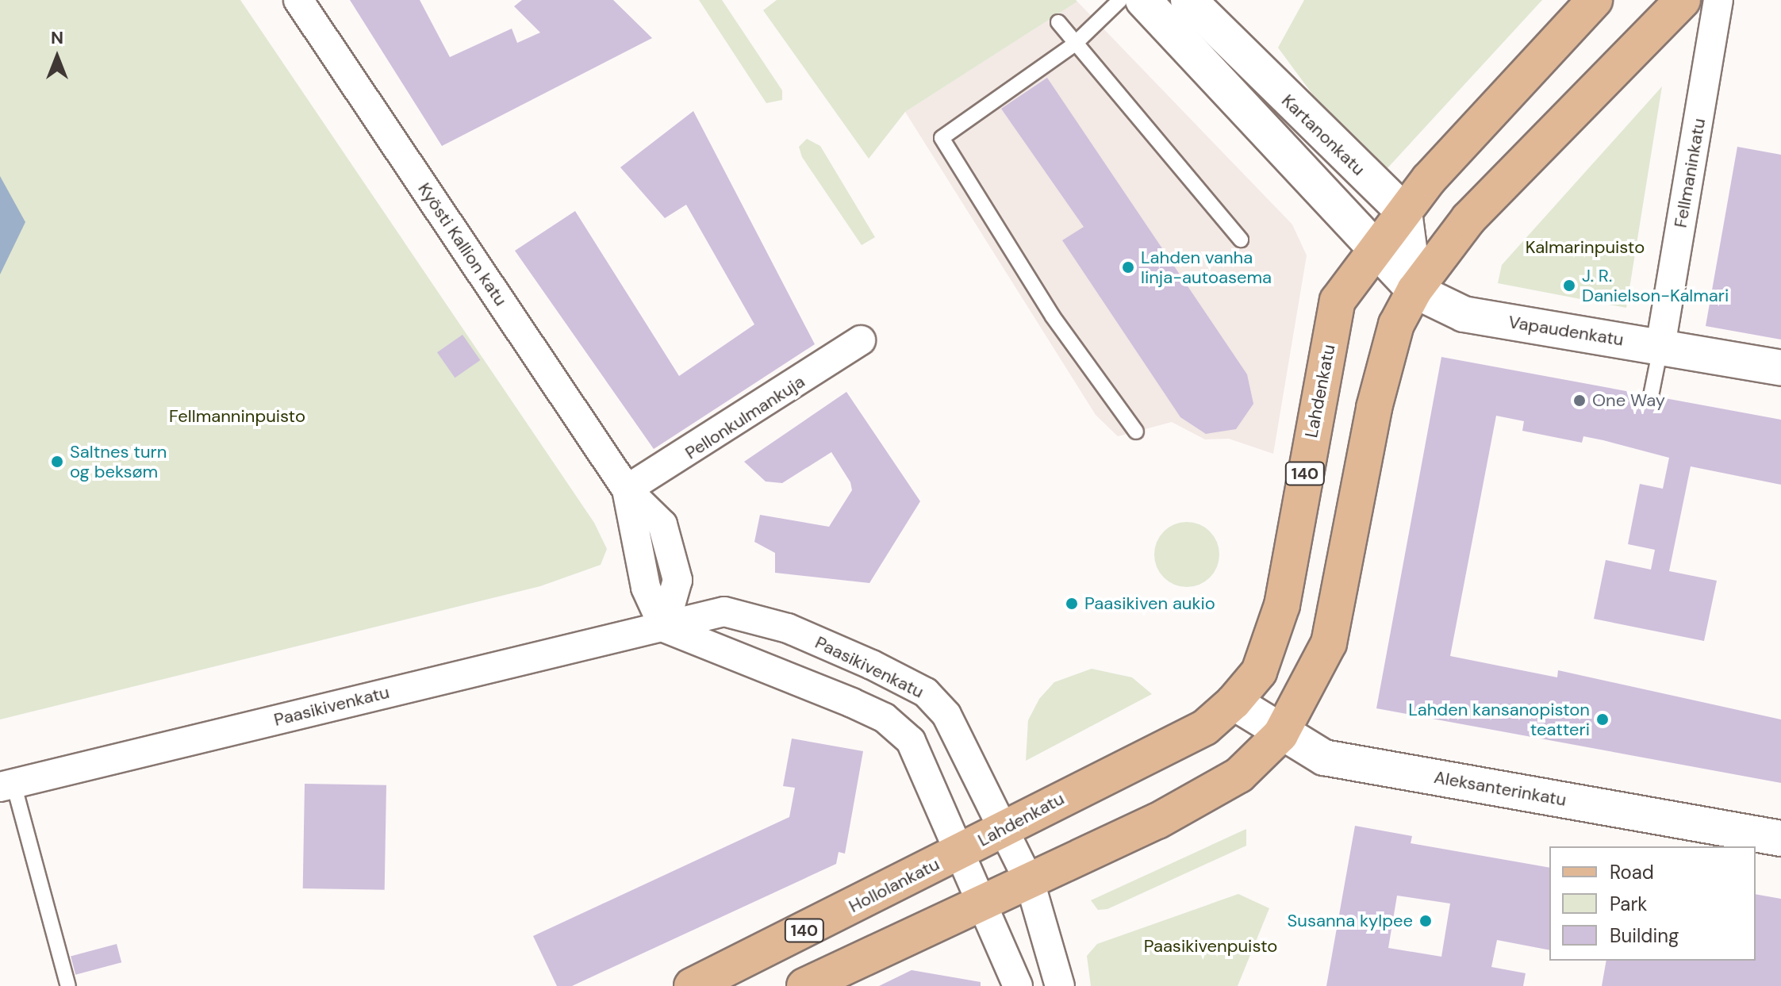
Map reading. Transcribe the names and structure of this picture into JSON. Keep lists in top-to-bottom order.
{
  "streets": {
    "main road": [
      "Kartanonkatu",
      "Vapaudenkatu",
      "Lahdenkatu",
      "140",
      "Aleksanterinkatu",
      "Hollolankatu"
    ],
    "street": [
      "Fellmaninkatu",
      "Kyösti Kallion katu",
      "Pellonkulmankuja",
      "Paasikivenkatu"
    ]
  },
  "crossings": [
    ["Kartanonkatu", "Vapaudenkatu"],
    ["Kartanonkatu", "Lahdenkatu"],
    ["Fellmaninkatu", "Vapaudenkatu"],
    ["Kyösti Kallion katu", "Pellonkulmankuja"],
    ["Kyösti Kallion katu", "Paasikivenkatu"],
    ["Vapaudenkatu", "Lahdenkatu"],
    ["Lahdenkatu", "Paasikivenkatu"],
    ["Lahdenkatu", "Aleksanterinkatu"],
    ["Lahdenkatu", "Hollolankatu"],
    ["Paasikivenkatu", "Hollolankatu"]
  ],
  "parks": ["Kalmarinpuisto", "Fellmanninpuisto", "Paasikivenpuisto"],
  "places": [
    "Lahden vanha linja-autoasema",
    "J. R. Danielson-Kalmari",
    "One Way",
    "Saltnes turn og beksøm",
    "Paasikiven aukio",
    "Lahden kansanopiston teatteri",
    "Susanna kylpee"
  ],
  "legend": ["Road", "Park", "Building"],
  "north": "top"
}
